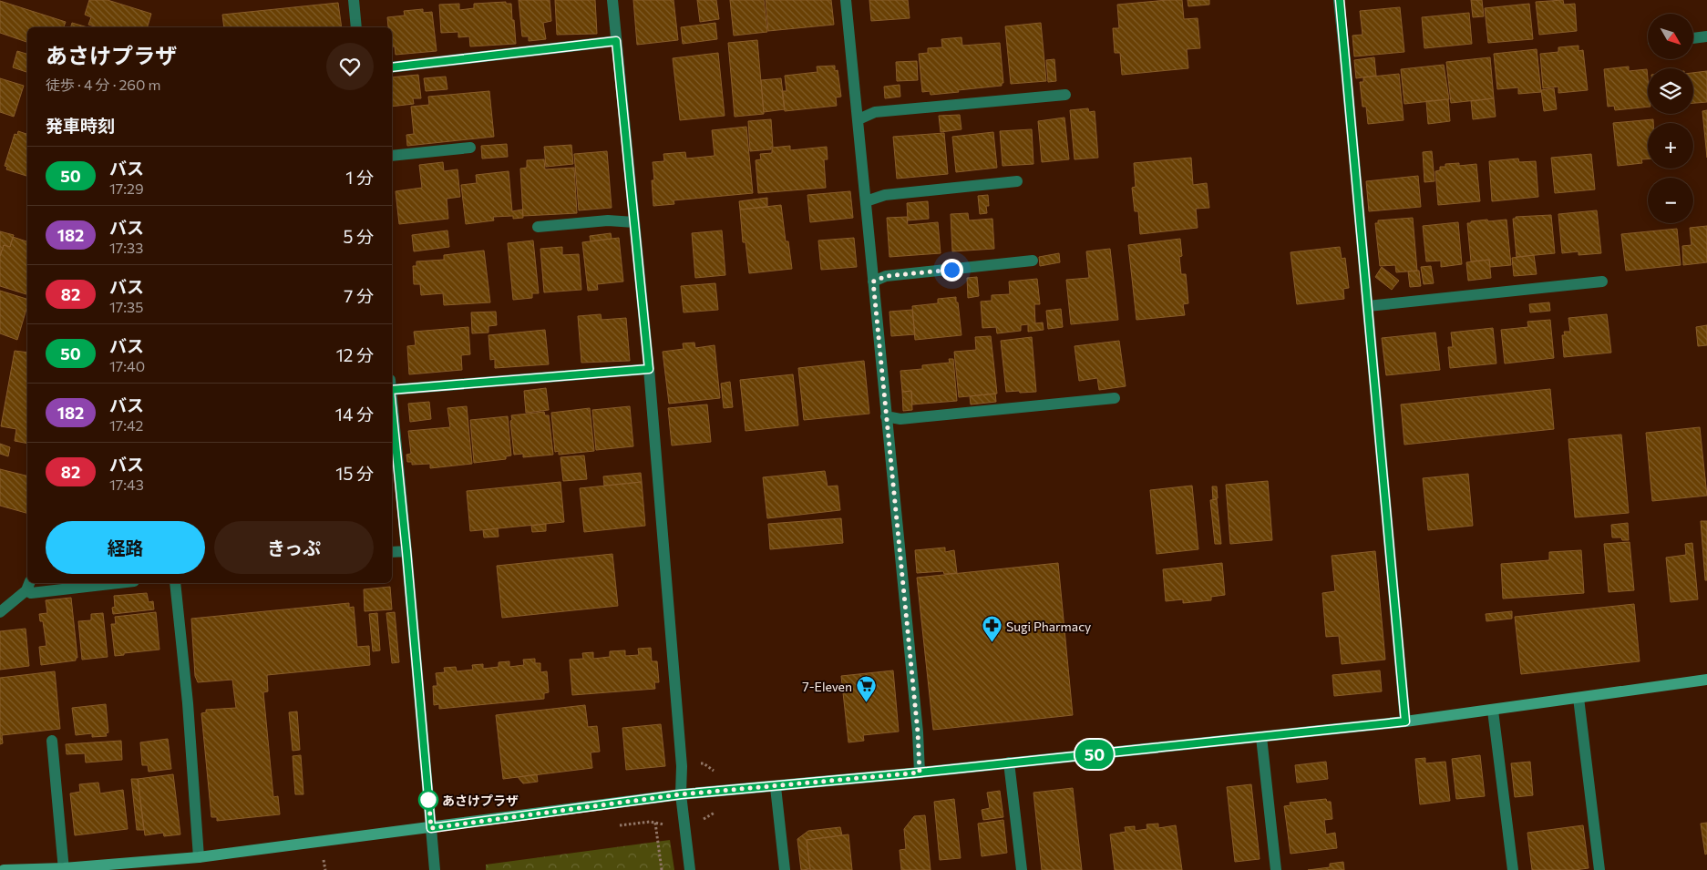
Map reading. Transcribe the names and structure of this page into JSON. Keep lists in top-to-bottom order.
{
  "places": {
    "pharmacy": ["Sugi Pharmacy"],
    "supermarket": ["7-Eleven"],
    "other": ["あさけプラザ"]
  },
  "lines": ["bus line 50"],
  "north": "bottom right",
  "page": {
    "on_map": "50",
    "map_buttons": ["+", "−"],
    "heading": [
      ["あさけプラザ", "徒歩 · 4 分 · 260 m"],
      "発車時刻"
    ],
    "list": [
      {
        "mark": "50",
        "name": "バス",
        "note": "17:29",
        "value": "1 分"
      },
      {
        "mark": "182",
        "name": "バス",
        "note": "17:33",
        "value": "5 分"
      },
      {
        "mark": "82",
        "name": "バス",
        "note": "17:35",
        "value": "7 分"
      },
      {
        "mark": "50",
        "name": "バス",
        "note": "17:40",
        "value": "12 分"
      },
      {
        "mark": "182",
        "name": "バス",
        "note": "17:42",
        "value": "14 分"
      },
      {
        "mark": "82",
        "name": "バス",
        "note": "17:43",
        "value": "15 分"
      }
    ],
    "buttons": ["経路", "きっぷ"]
  }
}
